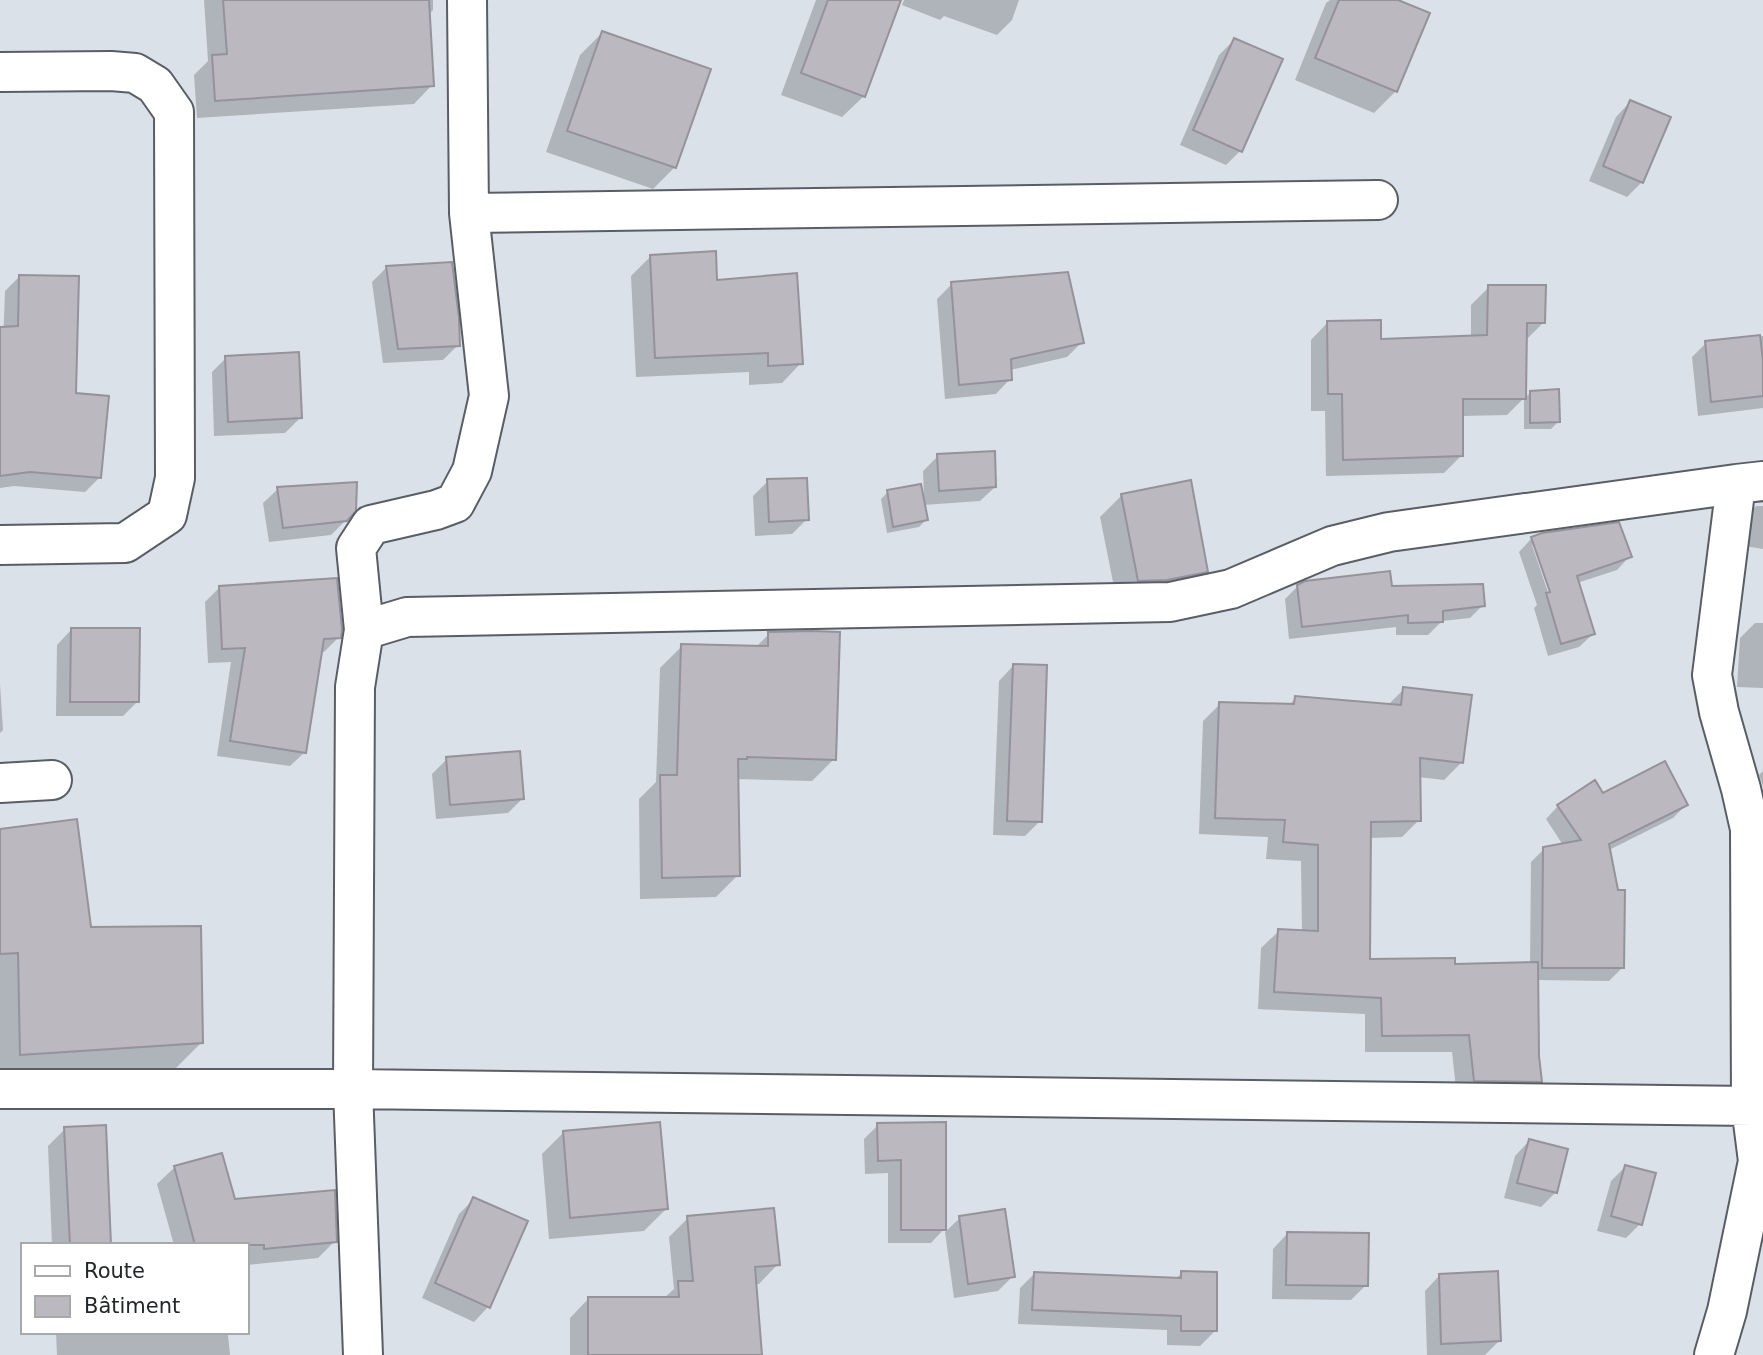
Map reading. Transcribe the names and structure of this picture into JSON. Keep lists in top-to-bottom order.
{
  "legend": ["Route", "Bâtiment"]
}
